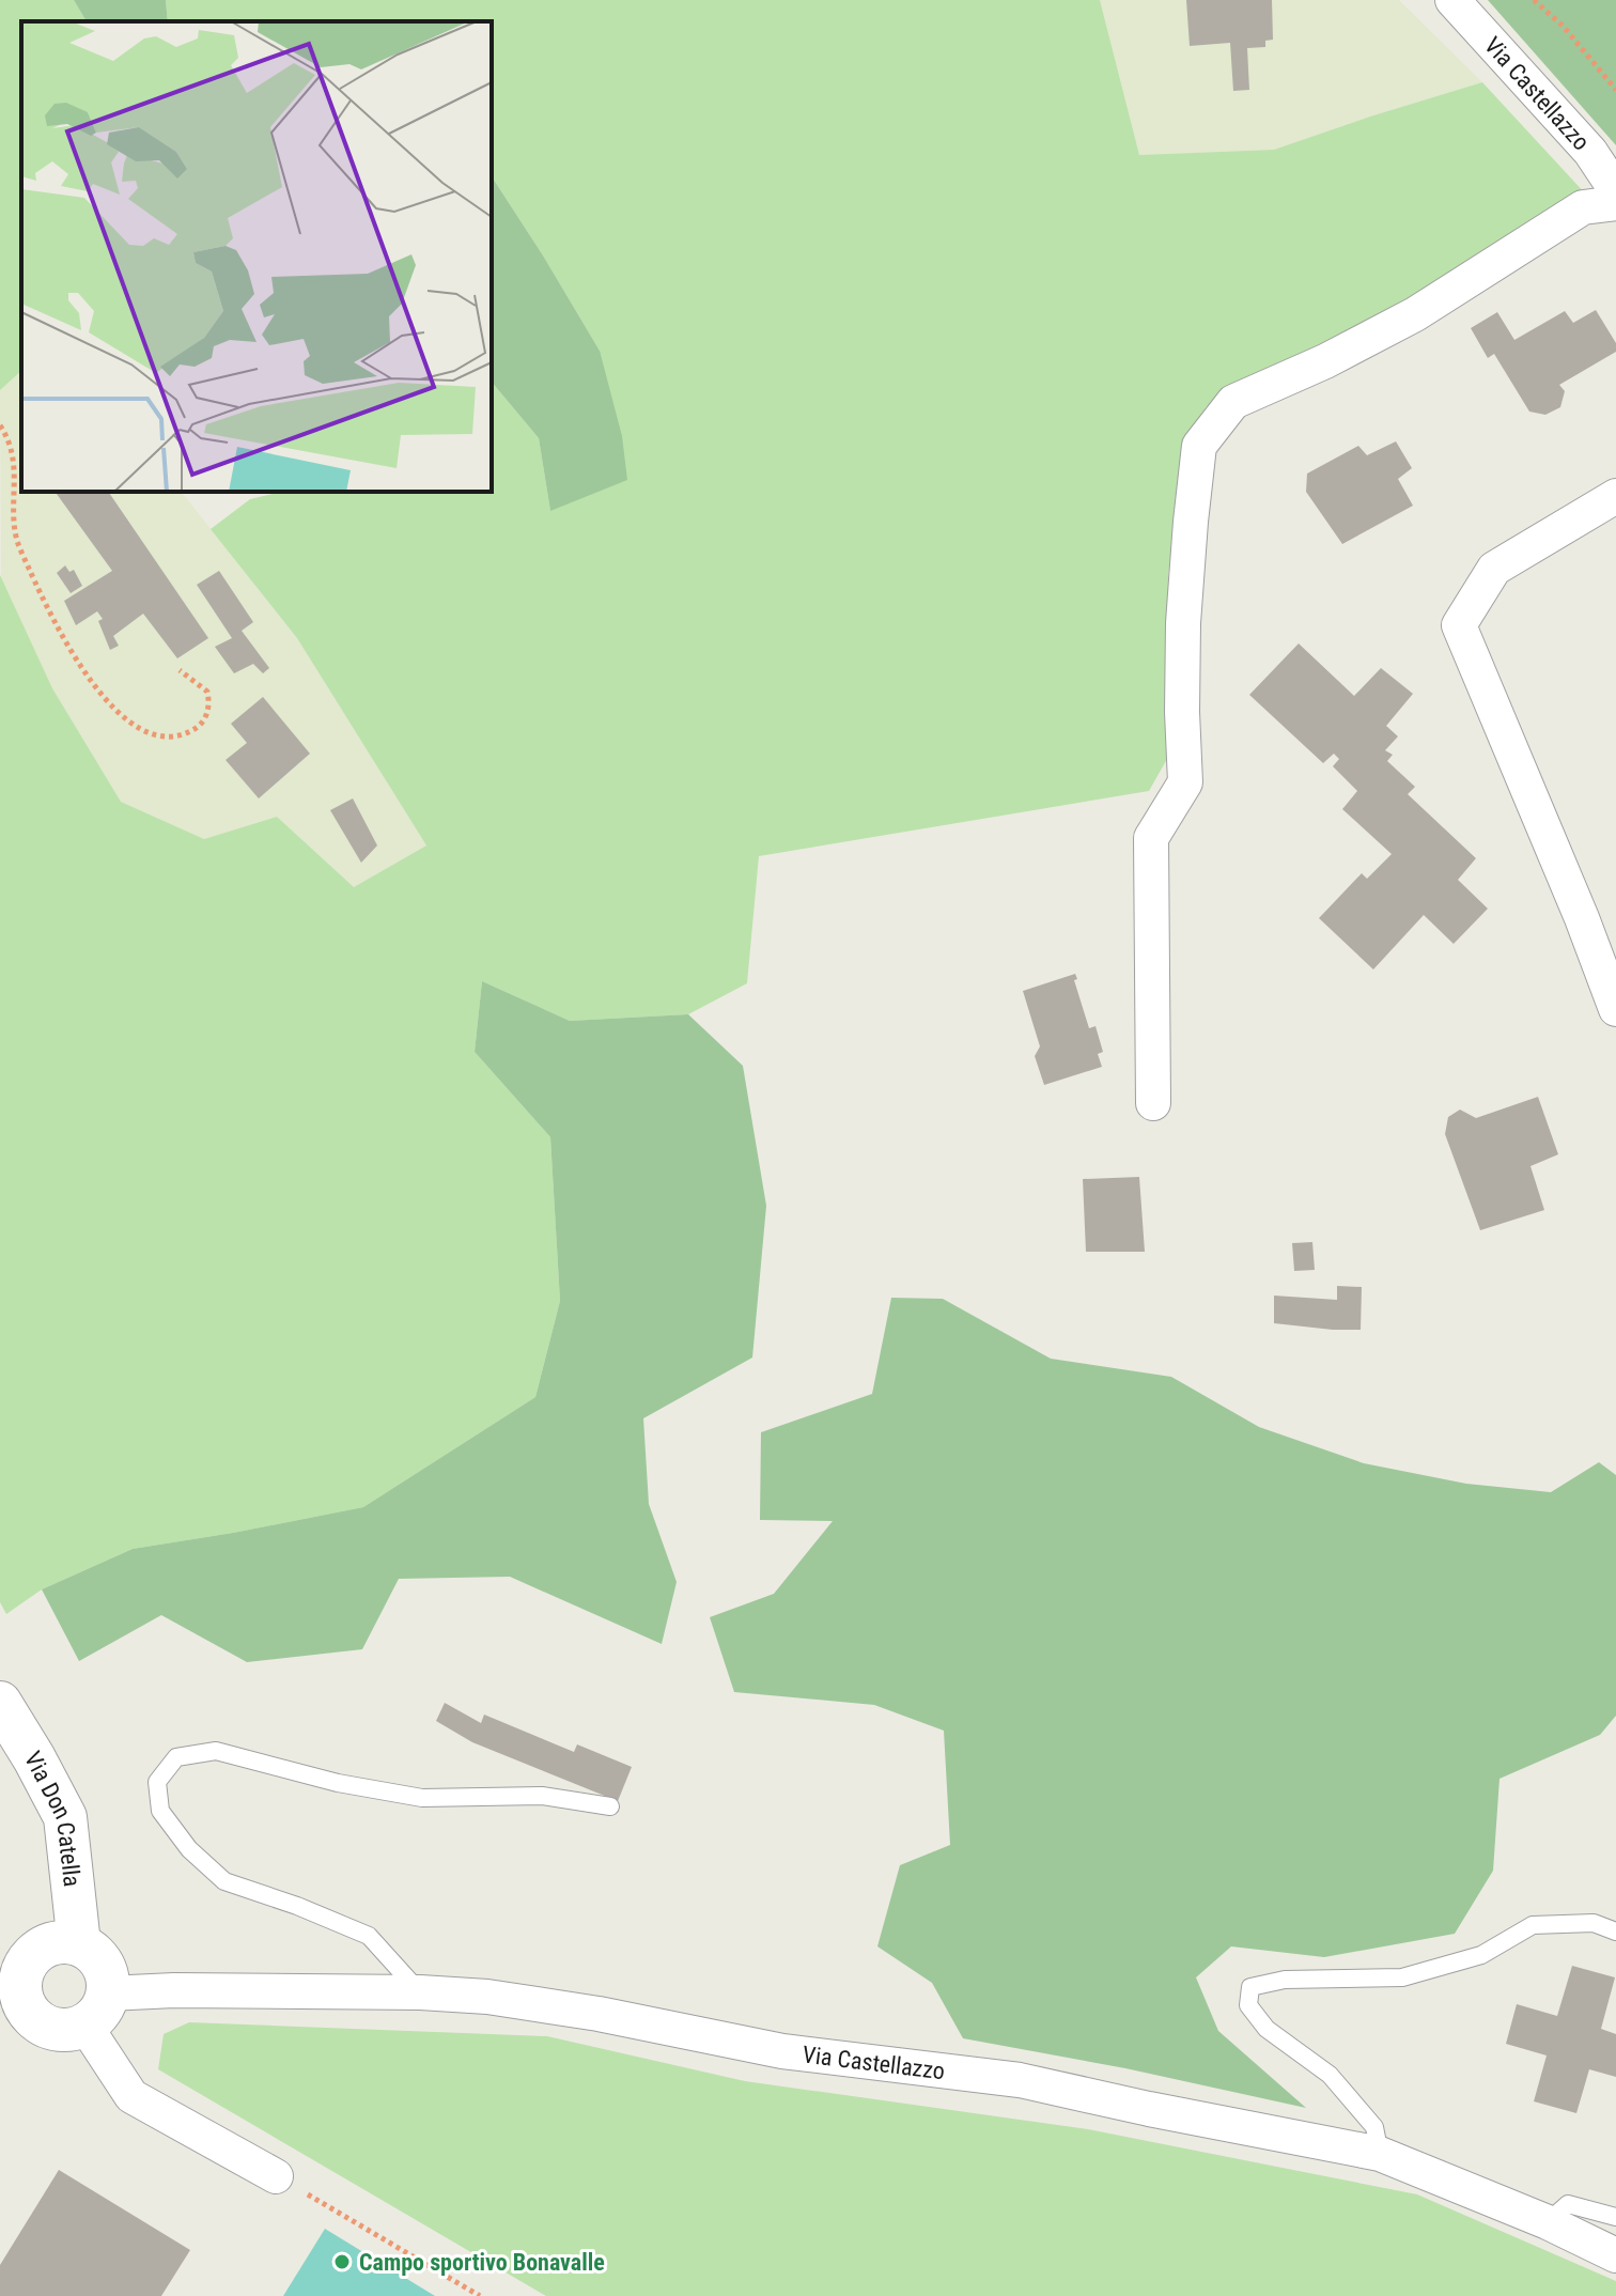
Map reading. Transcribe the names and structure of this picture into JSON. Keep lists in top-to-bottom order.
{
  "streets": {
    "street": ["Via Castellazzo", "Via Don Catella"]
  },
  "crossings": [
    ["Via Castellazzo", "Via Don Catella"]
  ],
  "places": ["Campo sportivo Bonavalle"]
}
